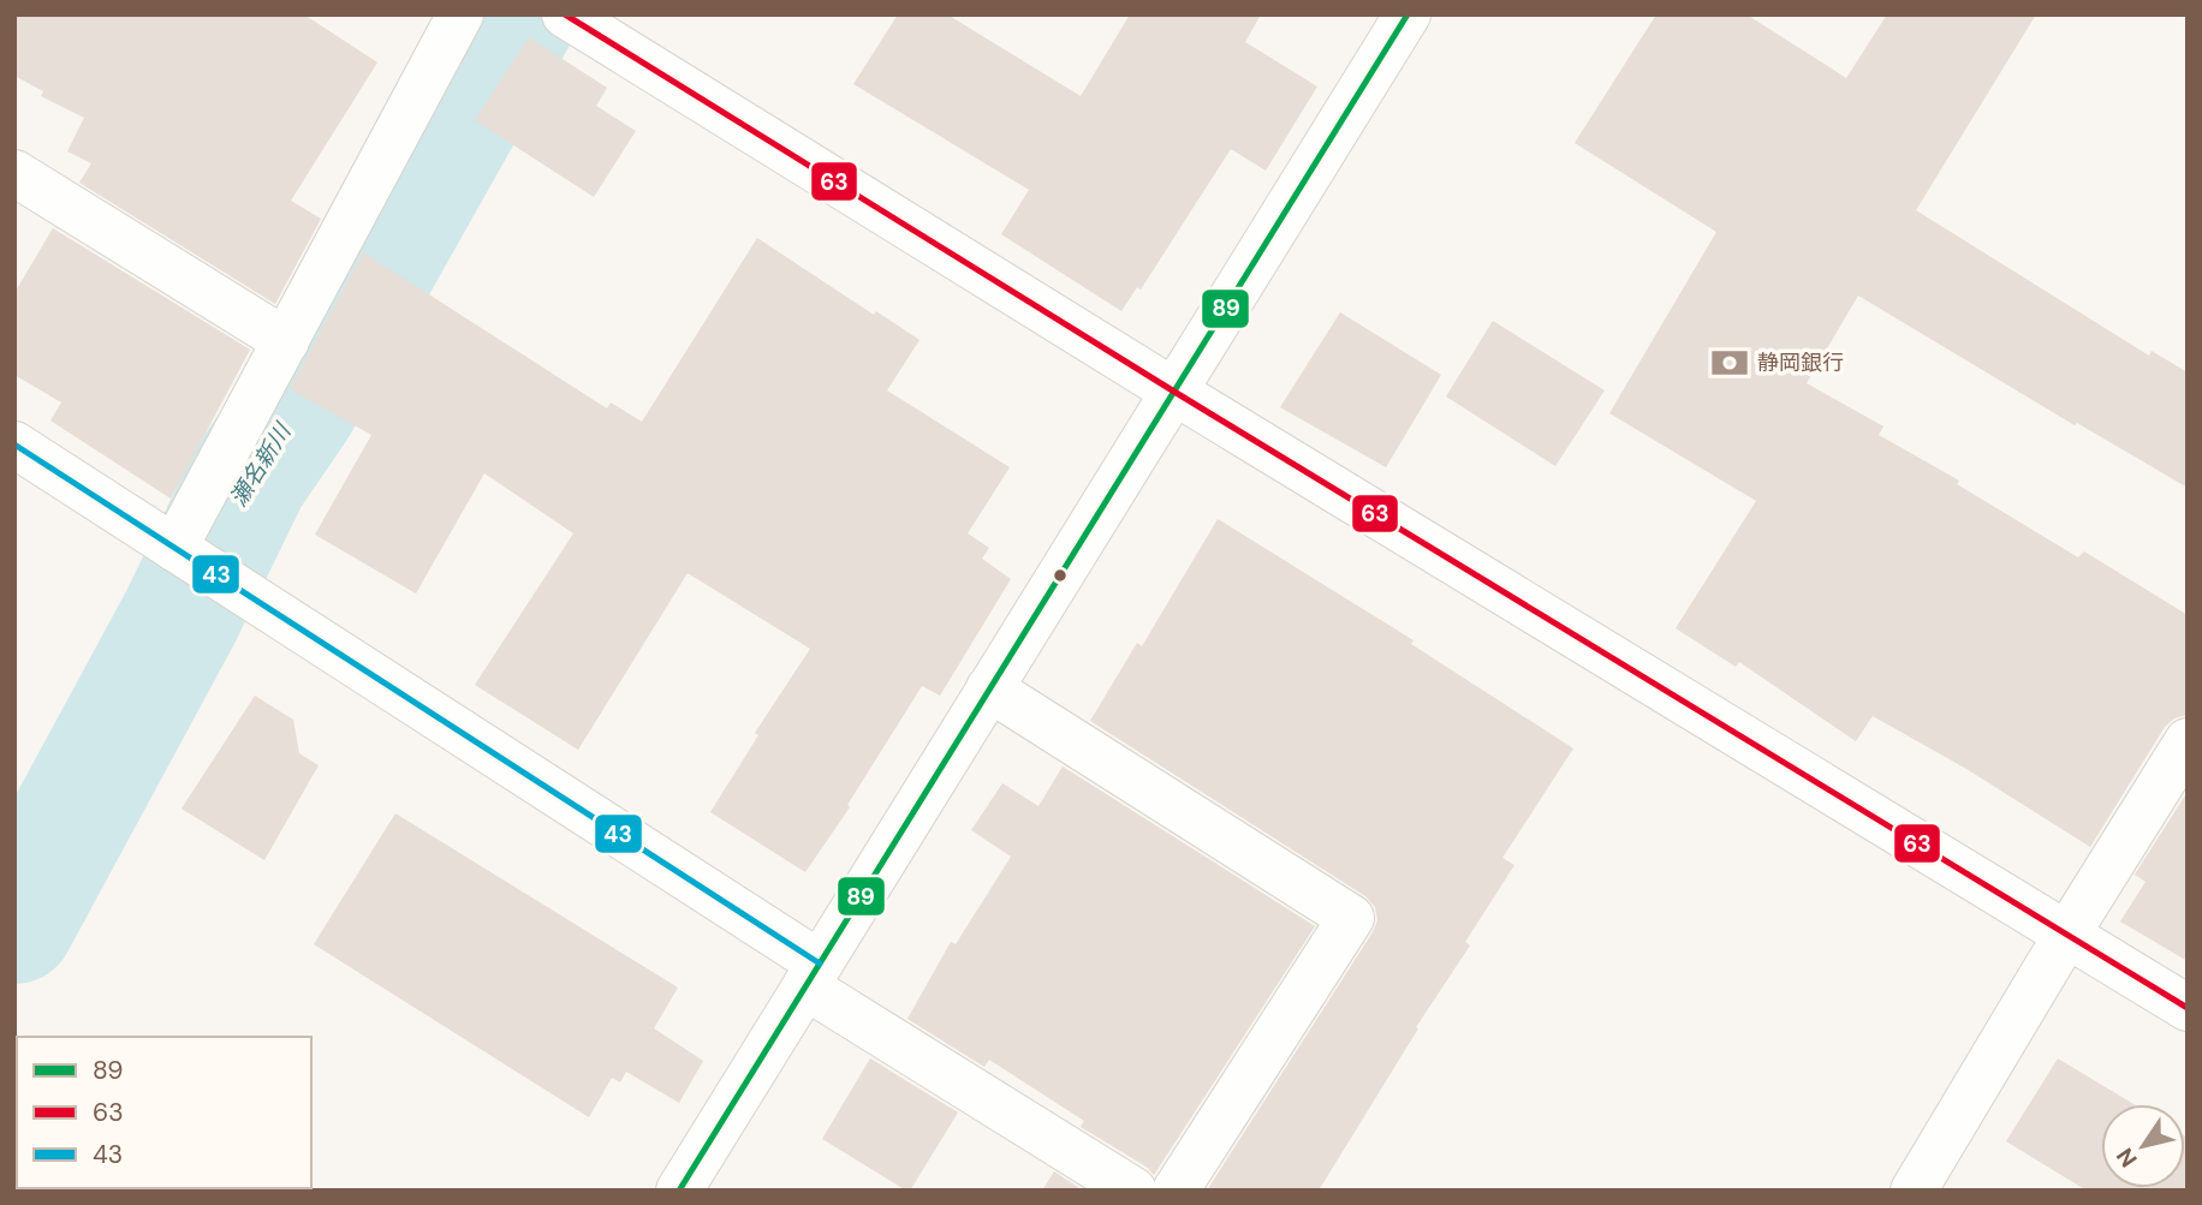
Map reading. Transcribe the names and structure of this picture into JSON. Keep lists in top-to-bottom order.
{
  "water": ["瀬名新川"],
  "places": {
    "bank": ["静岡銀行"]
  },
  "lines": ["transit line 89", "transit line 63", "transit line 43"],
  "legend": ["89", "63", "43"],
  "north": "bottom left"
}
